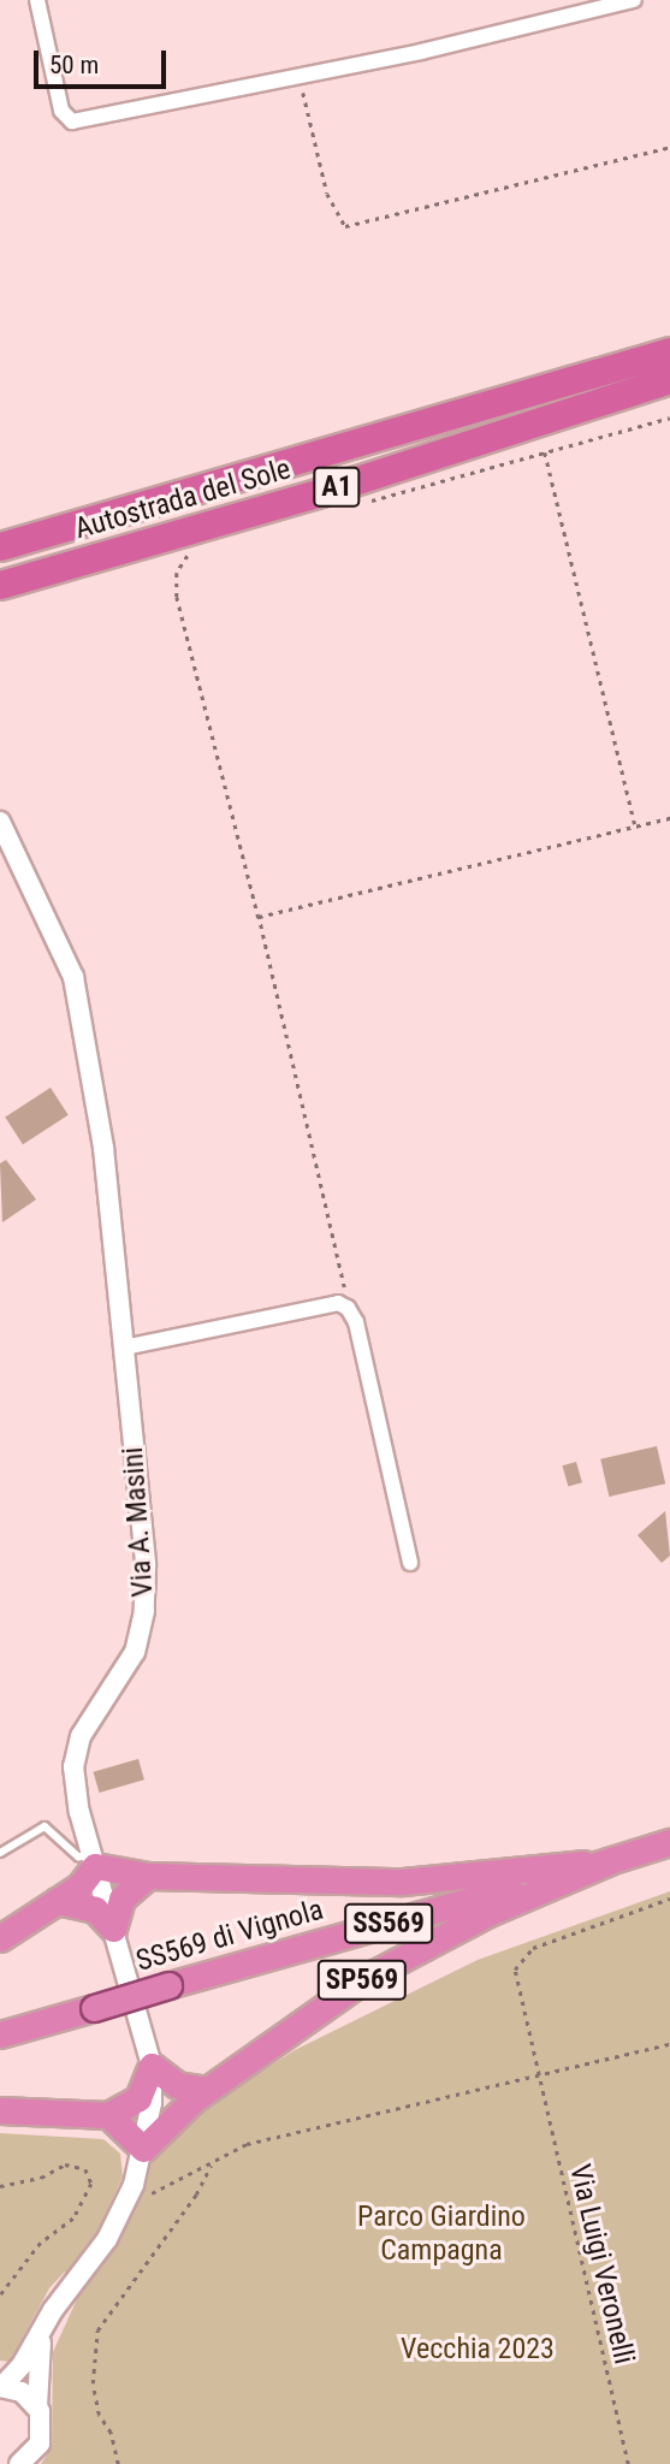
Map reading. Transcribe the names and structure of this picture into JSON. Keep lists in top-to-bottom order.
{
  "streets": {
    "highway": [
      "A1",
      "Autostrada del Sole",
      "SS569",
      "SS569 di Vignola",
      "SP569"
    ],
    "street": ["Via A. Masini"],
    "path": ["Via Luigi Veronelli"]
  },
  "crossings": [
    ["Via A. Masini", "SP569"],
    ["SS569 di Vignola", "SP569"]
  ],
  "parks": ["Parco Giardino Campagna", "Vecchia 2023"],
  "scale_bar": "50 m"
}
